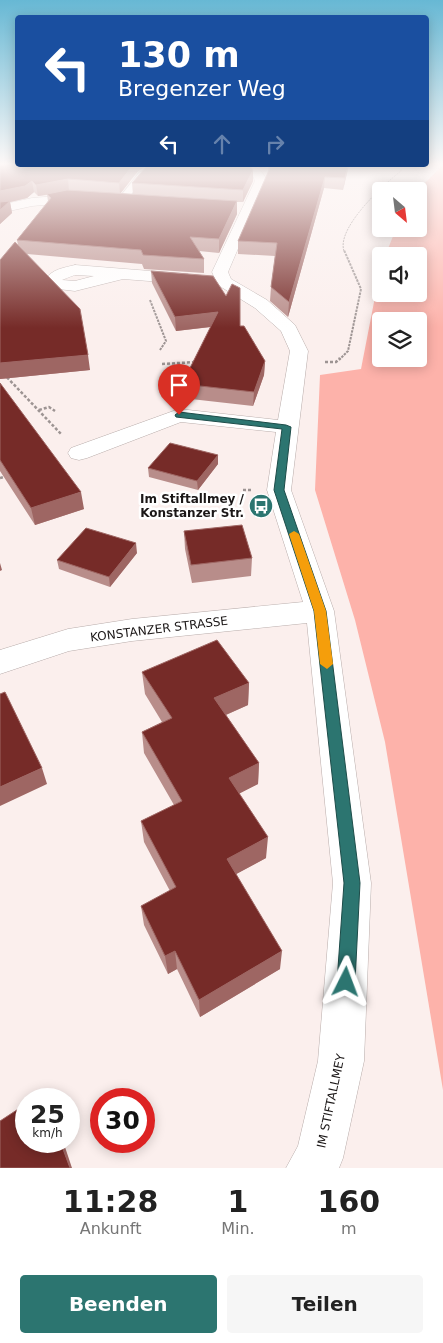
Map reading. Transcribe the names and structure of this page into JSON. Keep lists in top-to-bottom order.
{
  "streets": {
    "street": ["KONSTANZER STRASSE", "IM STIFTALLMEY"]
  },
  "crossings": [
    ["KONSTANZER STRASSE", "IM STIFTALLMEY"]
  ],
  "places": {
    "bus stop": ["Im Stiftallmey / Konstanzer Str."]
  },
  "north": "bottom right",
  "page": {
    "turn": ["130 m", "Bregenzer Weg"],
    "speed": "25 km/h",
    "limit": "30",
    "eta": [
      "11:28",
      "Ankunft",
      "1",
      "Min.",
      "160",
      "m"
    ],
    "buttons": ["Beenden", "Teilen"]
  }
}
